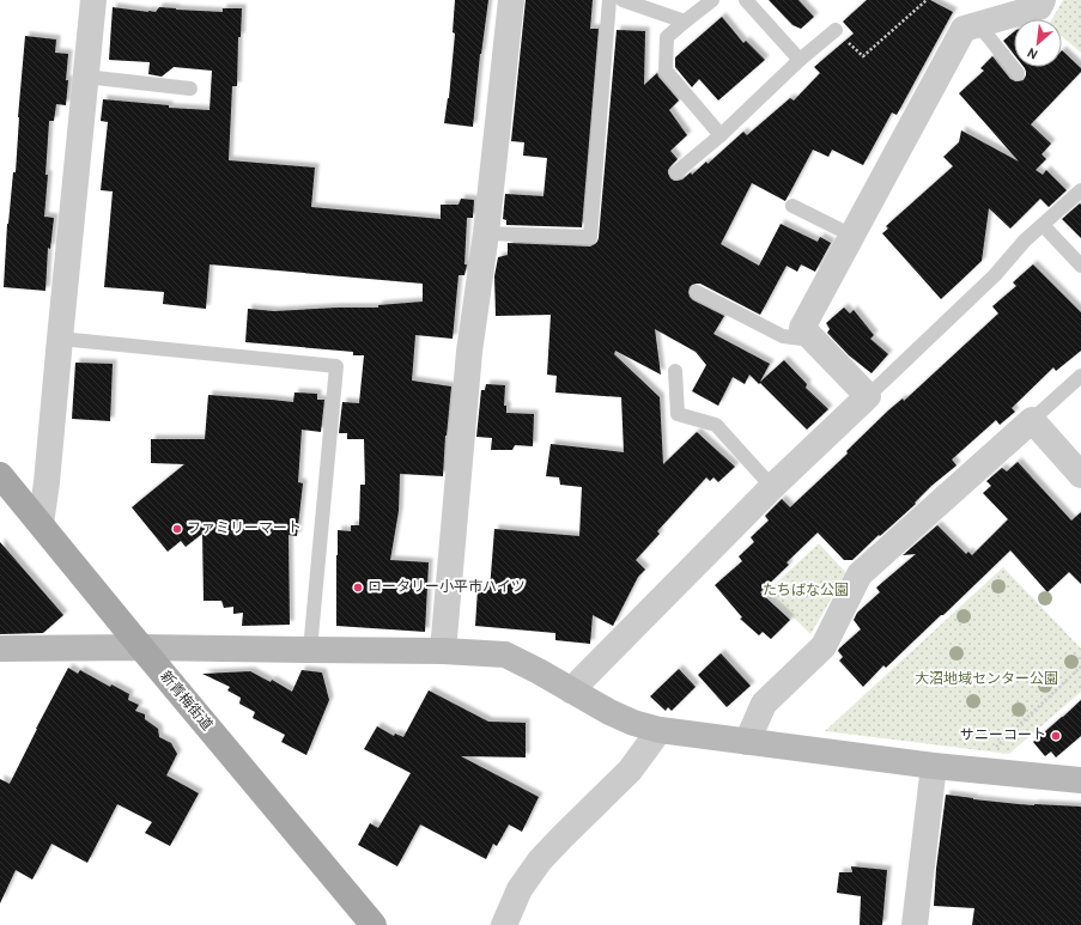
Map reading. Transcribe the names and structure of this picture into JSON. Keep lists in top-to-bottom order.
{
  "streets": {
    "main road": ["新青梅街道"]
  },
  "parks": ["たちばな公園", "大沼地域センター公園"],
  "places": ["ファミリーマート", "ロータリー小平市ハイツ", "サニーコート"],
  "north": "bottom left"
}
